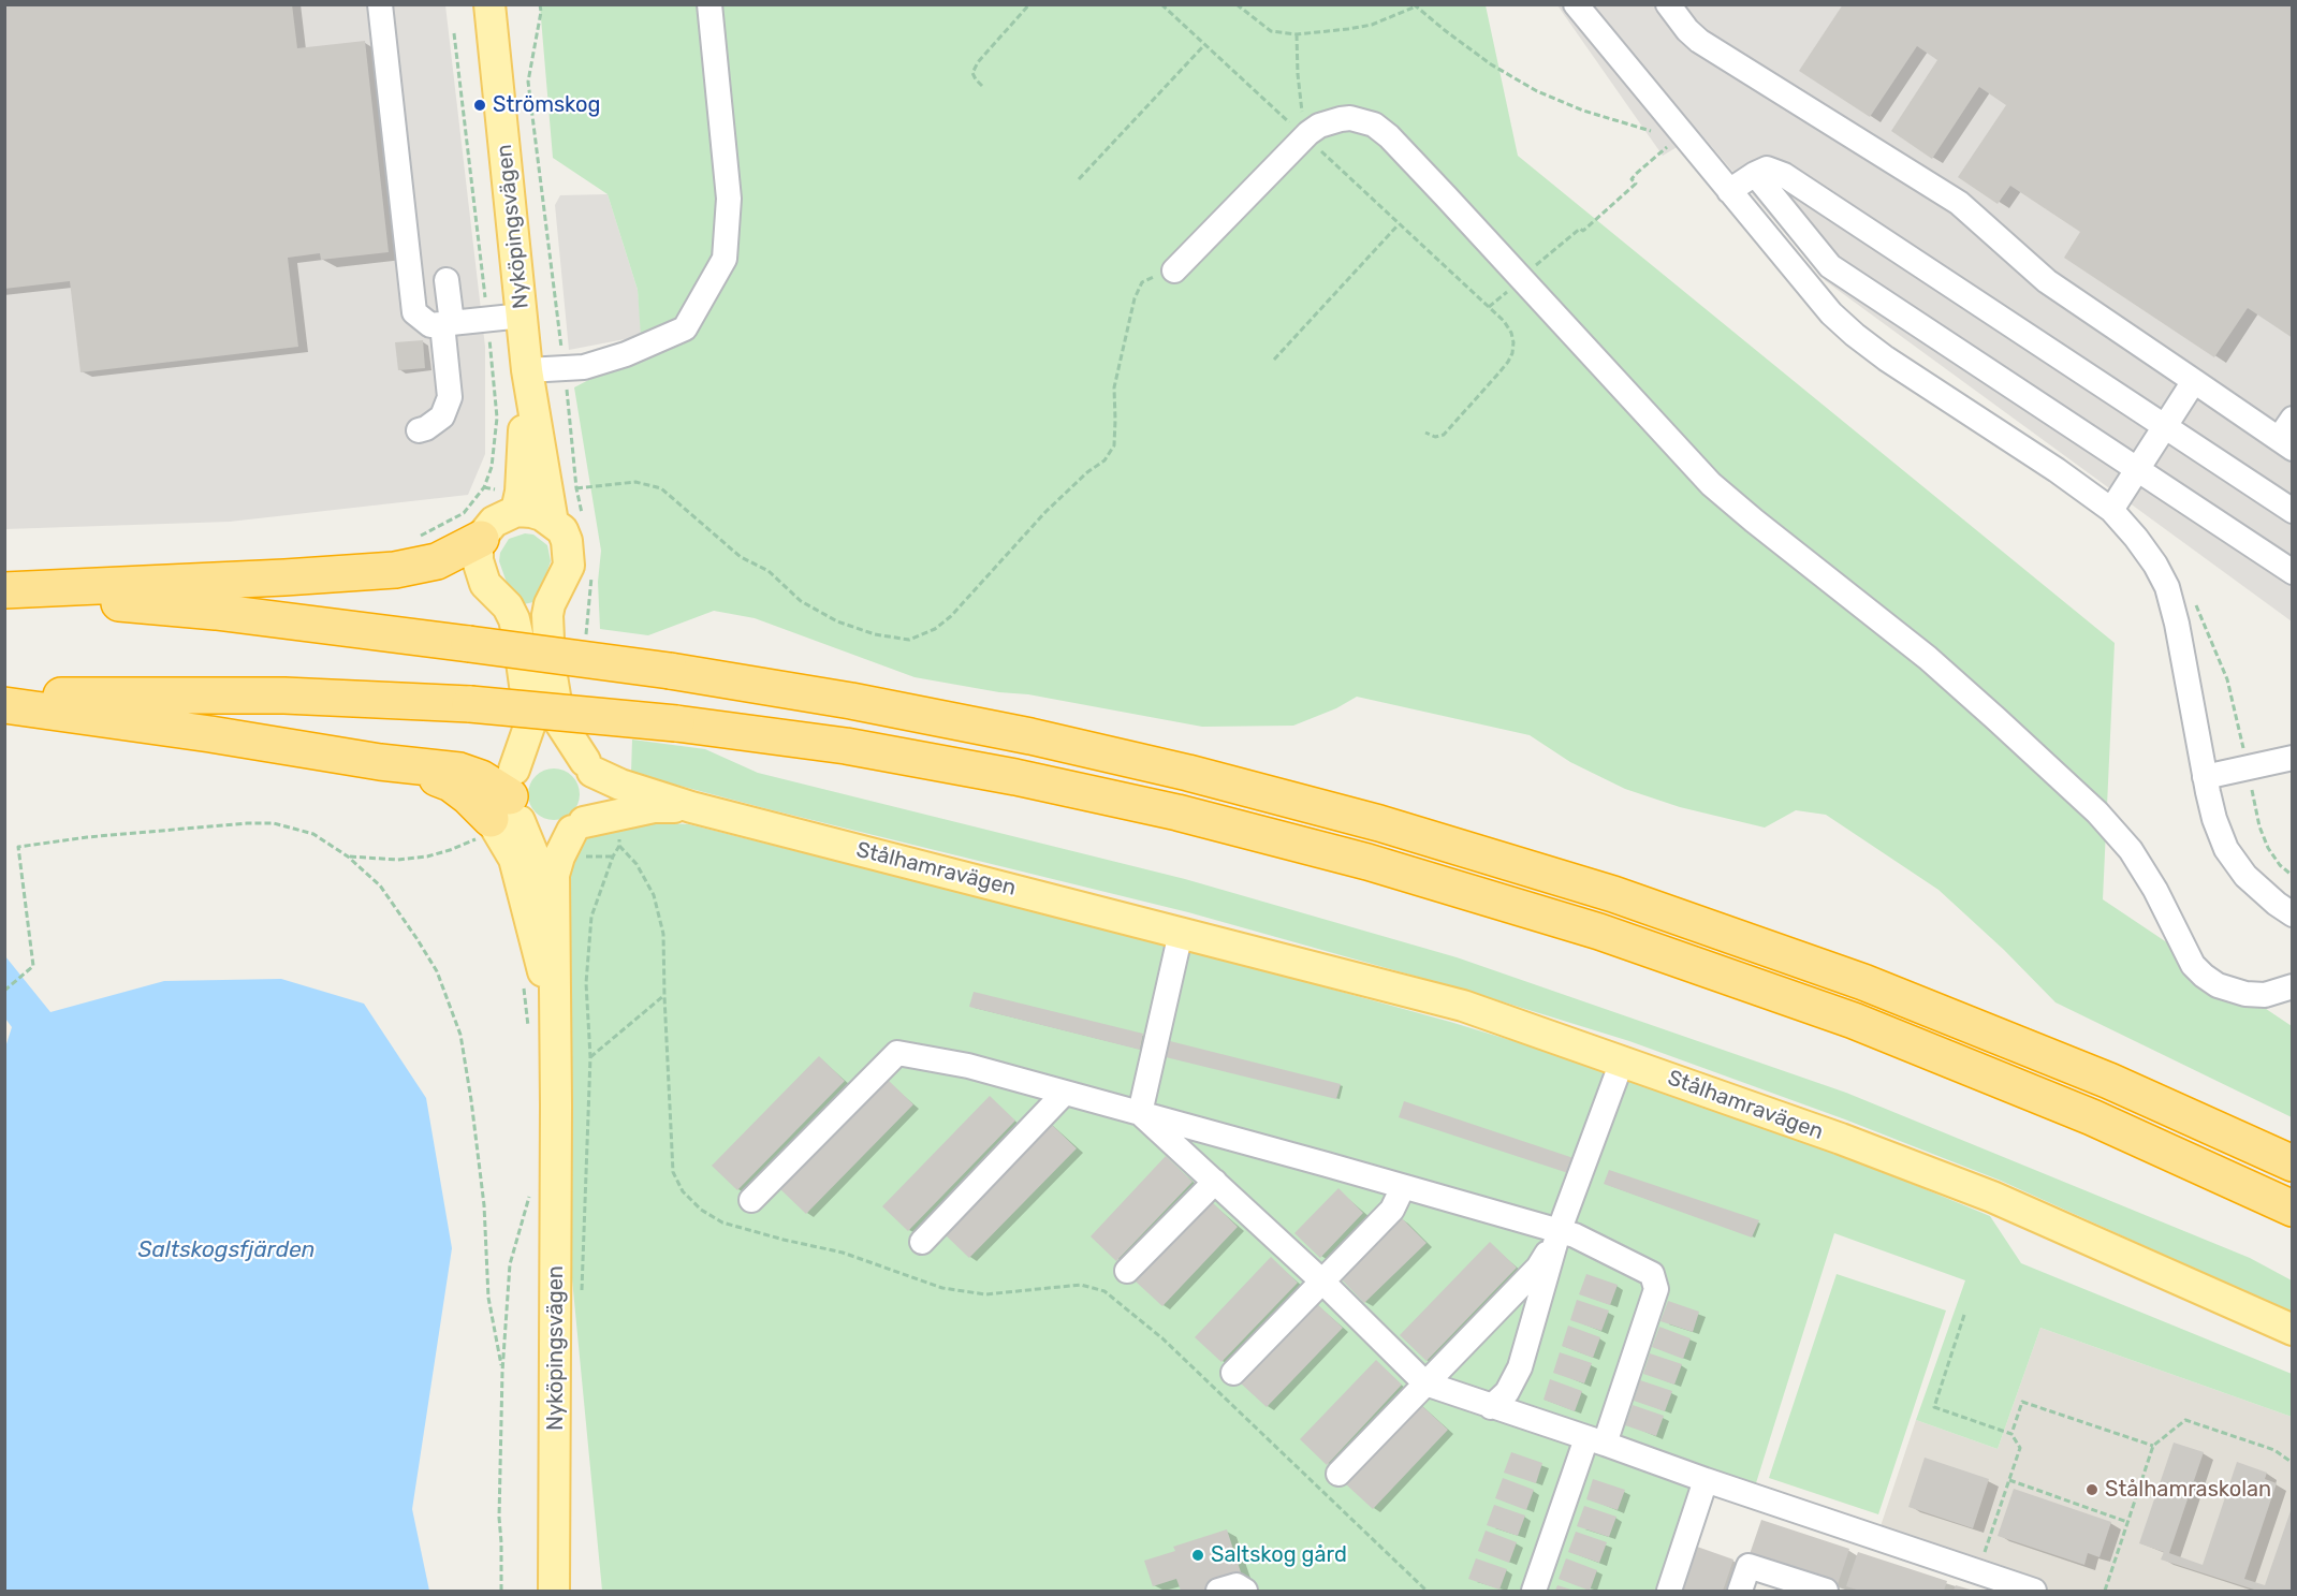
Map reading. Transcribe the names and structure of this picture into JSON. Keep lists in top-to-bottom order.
{
  "streets": {
    "main road": ["Nyköpingsvägen", "Stålhamravägen"]
  },
  "crossings": [
    ["Nyköpingsvägen", "Stålhamravägen"]
  ],
  "water": ["Saltskogsfjärden"],
  "places": ["Strömskog", "Stålhamraskolan", "Saltskog gård"]
}
